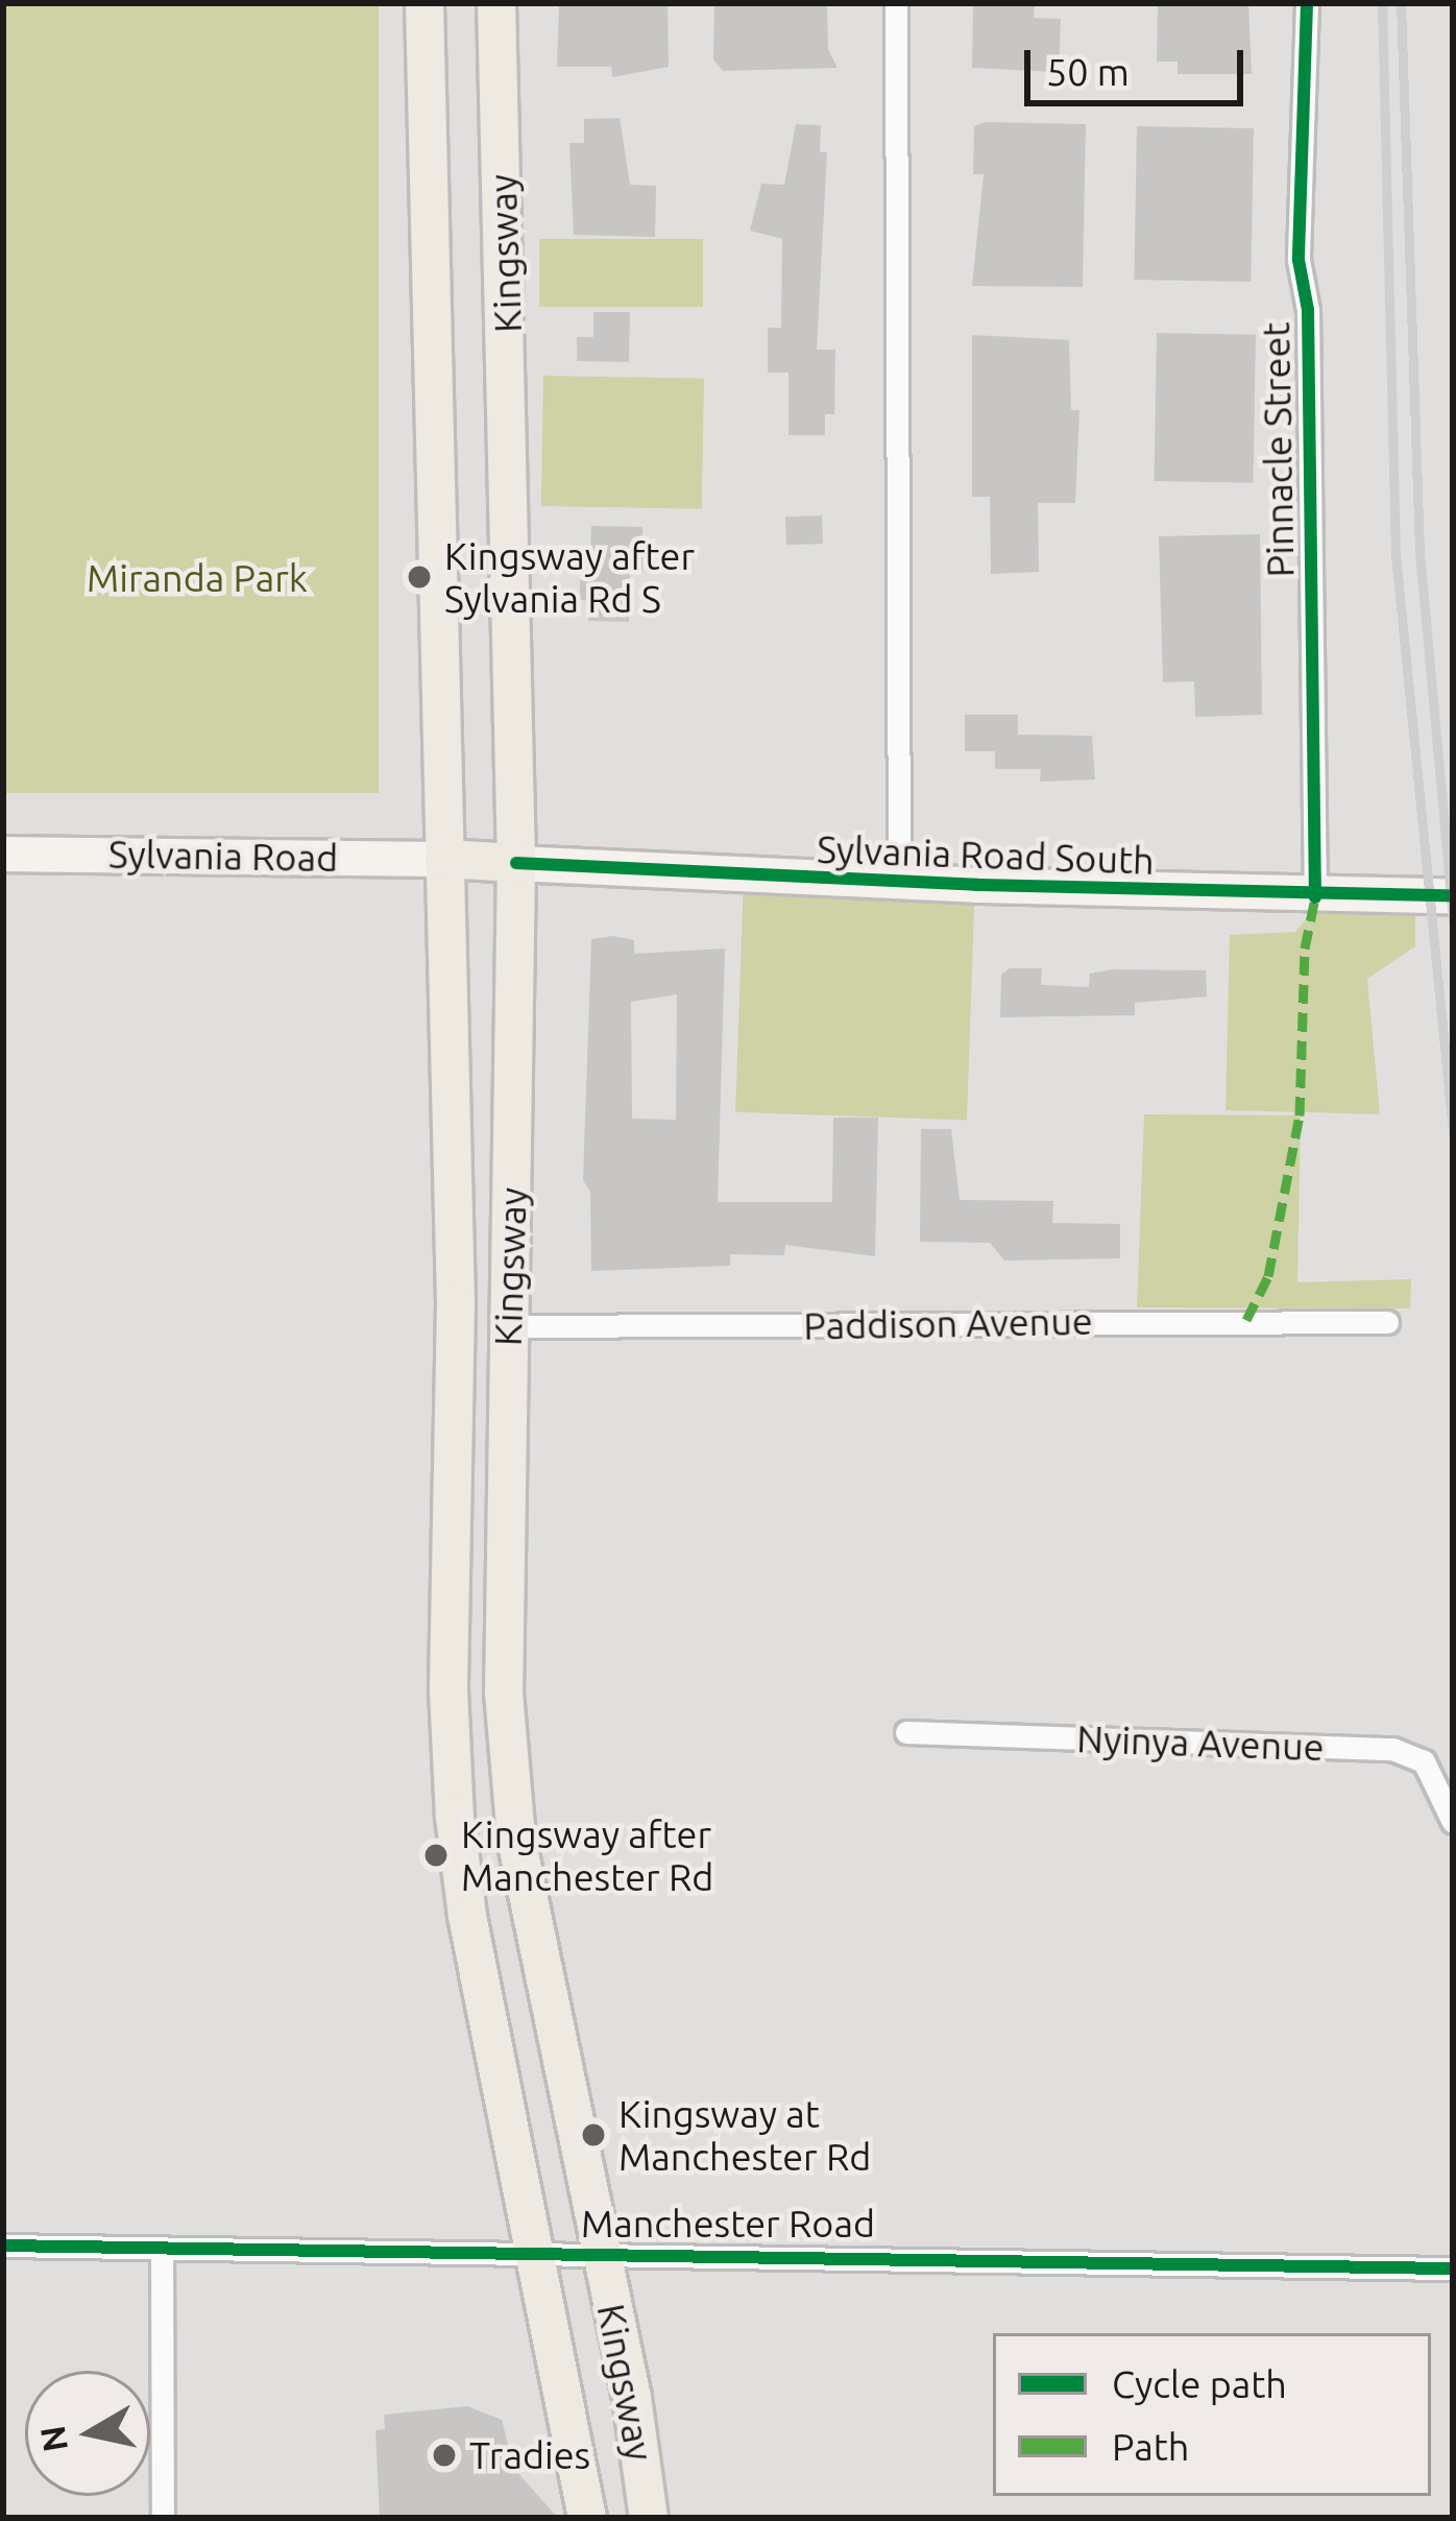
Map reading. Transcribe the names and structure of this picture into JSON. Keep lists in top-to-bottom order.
{
  "streets": {
    "main road": ["Kingsway", "Sylvania Road South"],
    "street": [
      "Pinnacle Street",
      "Sylvania Road",
      "Paddison Avenue",
      "Nyinya Avenue",
      "Manchester Road"
    ]
  },
  "crossings": [
    ["Kingsway", "Sylvania Road South"],
    ["Kingsway", "Sylvania Road"],
    ["Kingsway", "Paddison Avenue"],
    ["Kingsway", "Manchester Road"],
    ["Pinnacle Street", "Sylvania Road South"],
    ["Sylvania Road South", "Sylvania Road"]
  ],
  "parks": ["Miranda Park"],
  "places": [
    "Kingsway after Sylvania Rd S",
    "Kingsway after Manchester Rd",
    "Kingsway at Manchester Rd",
    "Tradies"
  ],
  "legend": ["Cycle path", "Path"],
  "scale_bar": "50 m",
  "north": "left"
}
